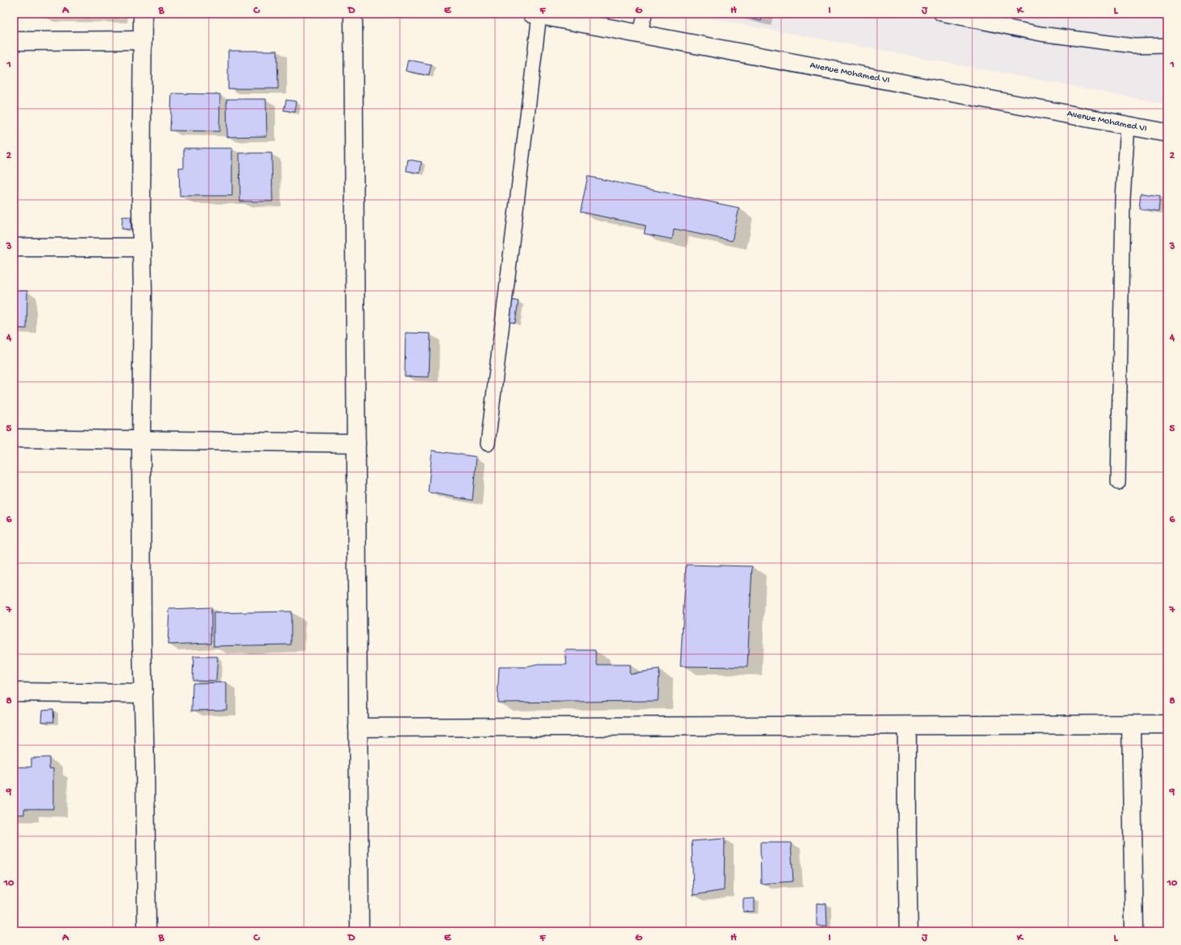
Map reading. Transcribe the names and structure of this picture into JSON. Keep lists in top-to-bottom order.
{
  "streets": {
    "street": ["Avenue Mohamed VI"]
  },
  "grid": {
    "columns": [
      "A",
      "B",
      "C",
      "D",
      "E",
      "F",
      "G",
      "H",
      "I",
      "J",
      "K",
      "L"
    ],
    "rows": [
      "1",
      "2",
      "3",
      "4",
      "5",
      "6",
      "7",
      "8",
      "9",
      "10"
    ]
  }
}
